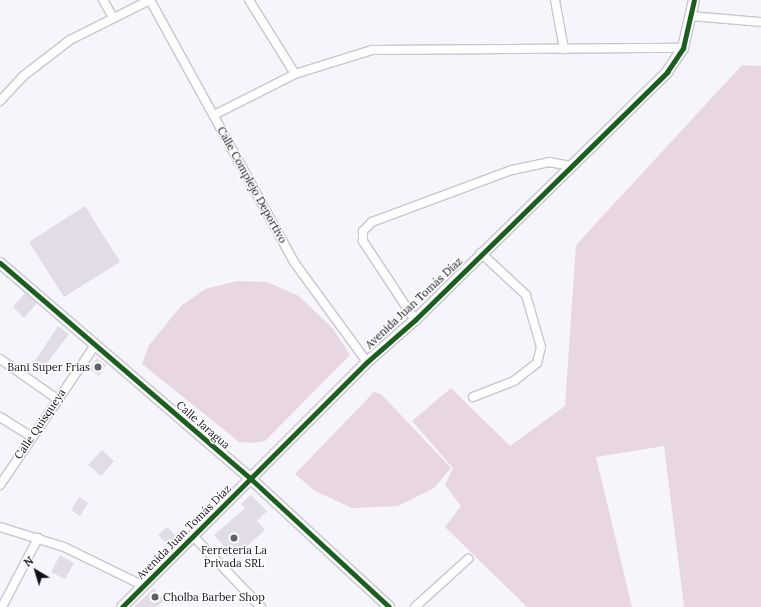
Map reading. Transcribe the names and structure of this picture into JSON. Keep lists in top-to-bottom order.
{
  "streets": {
    "street": [
      "Calle Complejo Deportivo",
      "Avenida Juan Tomás Díaz",
      "Calle Quisqueya",
      "Calle Jaragua"
    ]
  },
  "crossings": [
    ["Calle Complejo Deportivo", "Avenida Juan Tomás Díaz"],
    ["Avenida Juan Tomás Díaz", "Calle Jaragua"],
    ["Calle Quisqueya", "Calle Jaragua"]
  ],
  "places": ["Bani Super Frias", "Ferreteria La Privada SRL", "Cholba Barber Shop"],
  "north": "top left"
}
